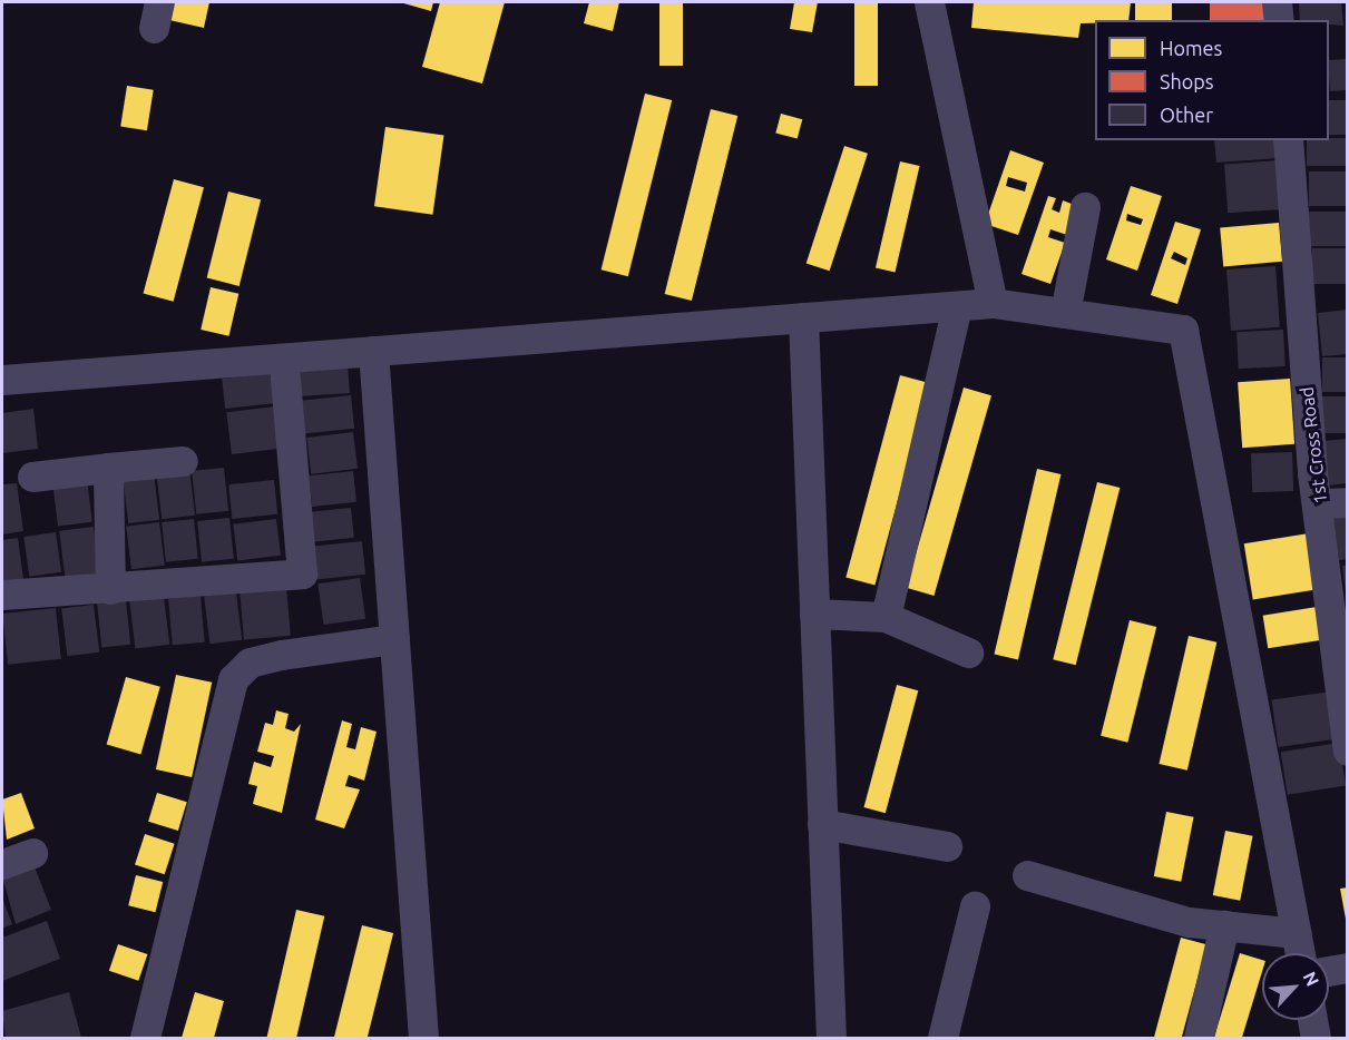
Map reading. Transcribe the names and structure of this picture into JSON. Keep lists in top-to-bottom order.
{
  "streets": {
    "street": ["1st Cross Road"]
  },
  "legend": ["Homes", "Shops", "Other"],
  "north": "top right"
}
